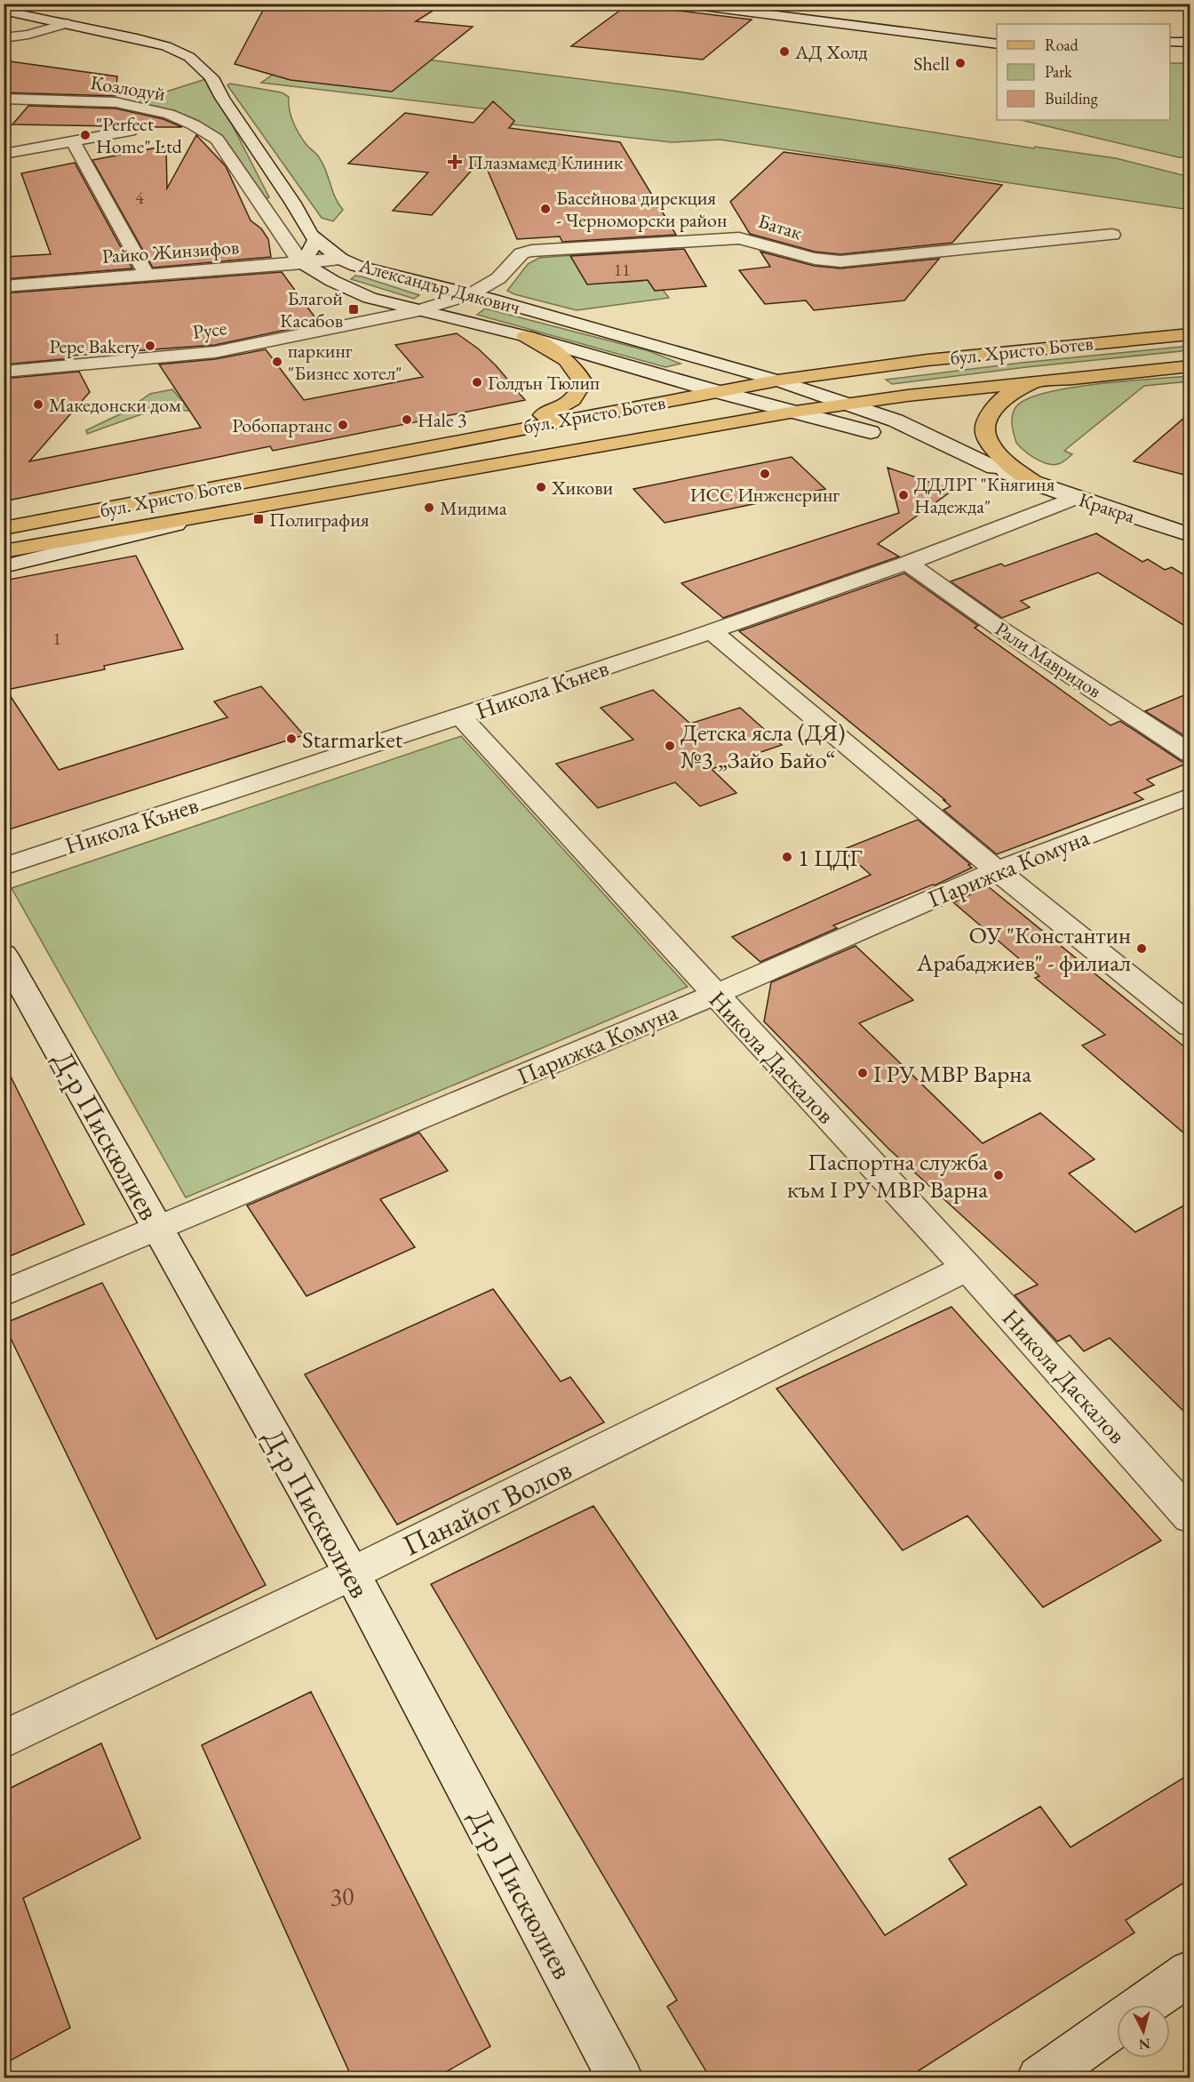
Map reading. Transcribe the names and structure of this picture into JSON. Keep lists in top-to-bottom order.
{
  "streets": {
    "main road": ["бул. Христо Ботев"],
    "street": [
      "Козлодуй",
      "Батак",
      "Райко Жинзифов",
      "Александър Дякович",
      "Русе",
      "Кракра",
      "Рали Мавридов",
      "Никола Кънев",
      "Парижка Комуна",
      "Никола Даскалов",
      "Д-р Пискюлиев",
      "Панайот Волов"
    ]
  },
  "crossings": [
    ["Козлодуй", "Райко Жинзифов"],
    ["Козлодуй", "Александър Дякович"],
    ["Батак", "Александър Дякович"],
    ["Батак", "Русе"],
    ["Райко Жинзифов", "Александър Дякович"],
    ["Александър Дякович", "Русе"],
    ["Александър Дякович", "бул. Христо Ботев"],
    ["Александър Дякович", "Кракра"],
    ["бул. Христо Ботев", "Кракра"],
    ["Кракра", "Никола Кънев"],
    ["Рали Мавридов", "Никола Кънев"],
    ["Никола Кънев", "Никола Даскалов"],
    ["Парижка Комуна", "Никола Даскалов"],
    ["Парижка Комуна", "Д-р Пискюлиев"],
    ["Никола Даскалов", "Панайот Волов"],
    ["Д-р Пискюлиев", "Панайот Волов"]
  ],
  "places": {
    "other": [
      "АД Холд",
      "Shell",
      "\"Perfect Home\" Ltd",
      "Басейнова дирекция - Черноморски район",
      "Pepe Bakery",
      "паркинг \"Бизнес хотел\"",
      "Голдън Тюлип",
      "Македонски дом",
      "Hale 3",
      "Робопартанс",
      "ИСС Инженеринг",
      "Хикови",
      "ДДЛРГ \"Княгиня Надежда\"",
      "Мидима",
      "Starmarket",
      "Детска ясла (ДЯ) №3 „Зайо Байо“",
      "1 ЦДГ",
      "ОУ \"Константин Арабаджиев\" - филиал",
      "I РУ МВР Варна",
      "Паспортна служба към I РУ МВР Варна"
    ],
    "health": ["Плазмамед Клиник"],
    "transit": ["Благой Касабов", "Полиграфия"]
  },
  "house_numbers": [
    "4",
    "11",
    "1",
    "30"
  ],
  "legend": ["Road", "Park", "Building"],
  "north": "bottom"
}
